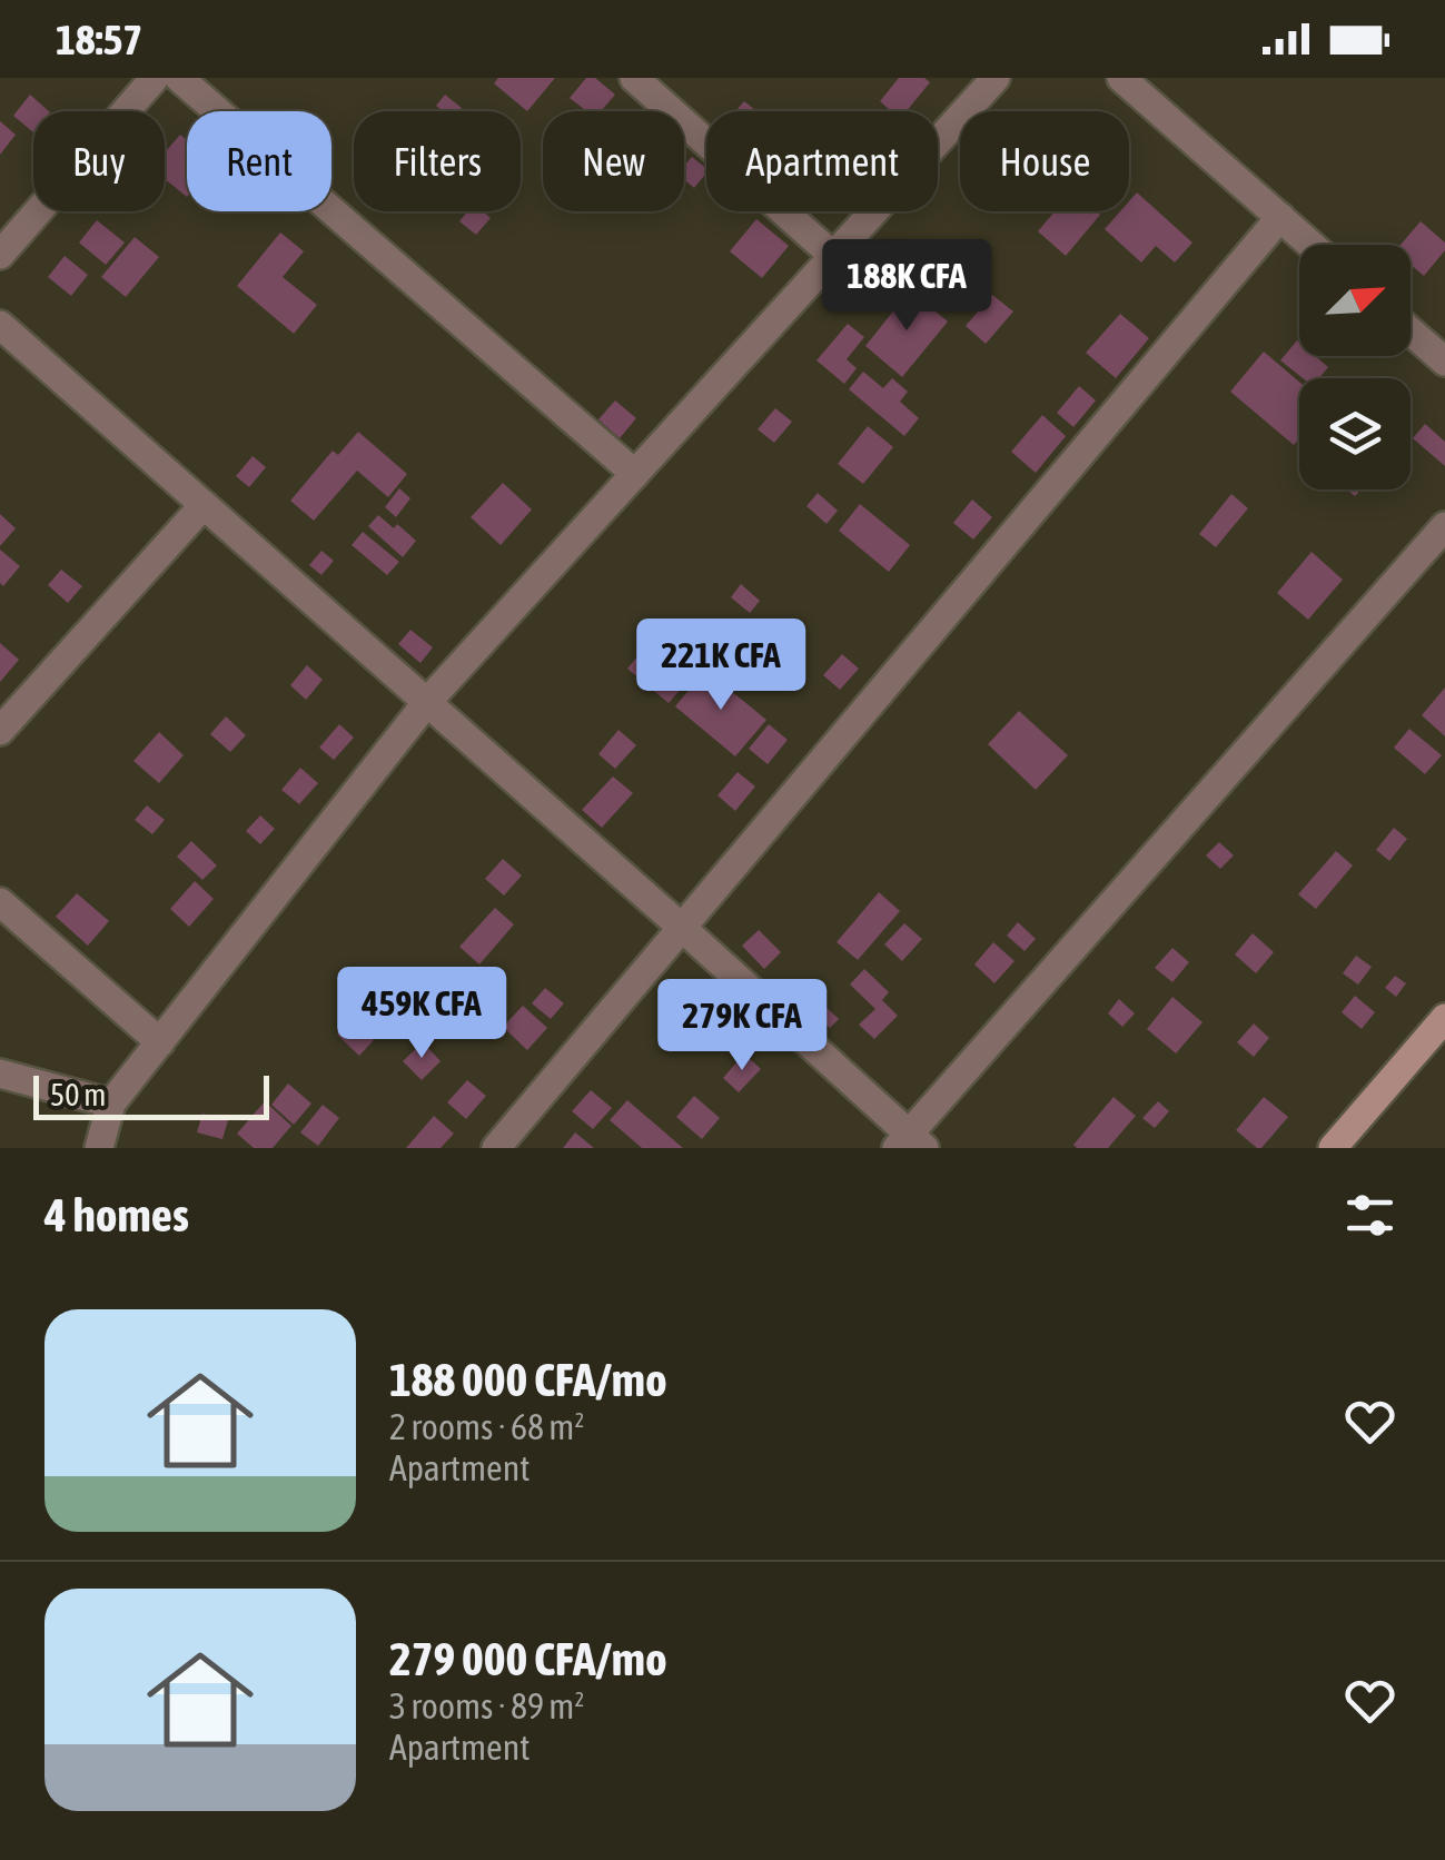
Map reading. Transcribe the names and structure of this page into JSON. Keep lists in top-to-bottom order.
{
  "scale_bar": "50 m",
  "north": "top right",
  "page": {
    "status": "18:57",
    "chip": [
      "Buy",
      "Rent",
      "Filters",
      "New",
      "Apartment",
      "House"
    ],
    "price": [
      "188K CFA",
      "221K CFA",
      "459K CFA",
      "279K CFA"
    ],
    "scale": "50 m",
    "heading": "4 homes",
    "list": [
      {
        "name": "188 000 CFA/mo",
        "note": "2 rooms · 68 m² · Apartment"
      },
      {
        "name": "279 000 CFA/mo",
        "note": "3 rooms · 89 m² · Apartment"
      }
    ]
  }
}
